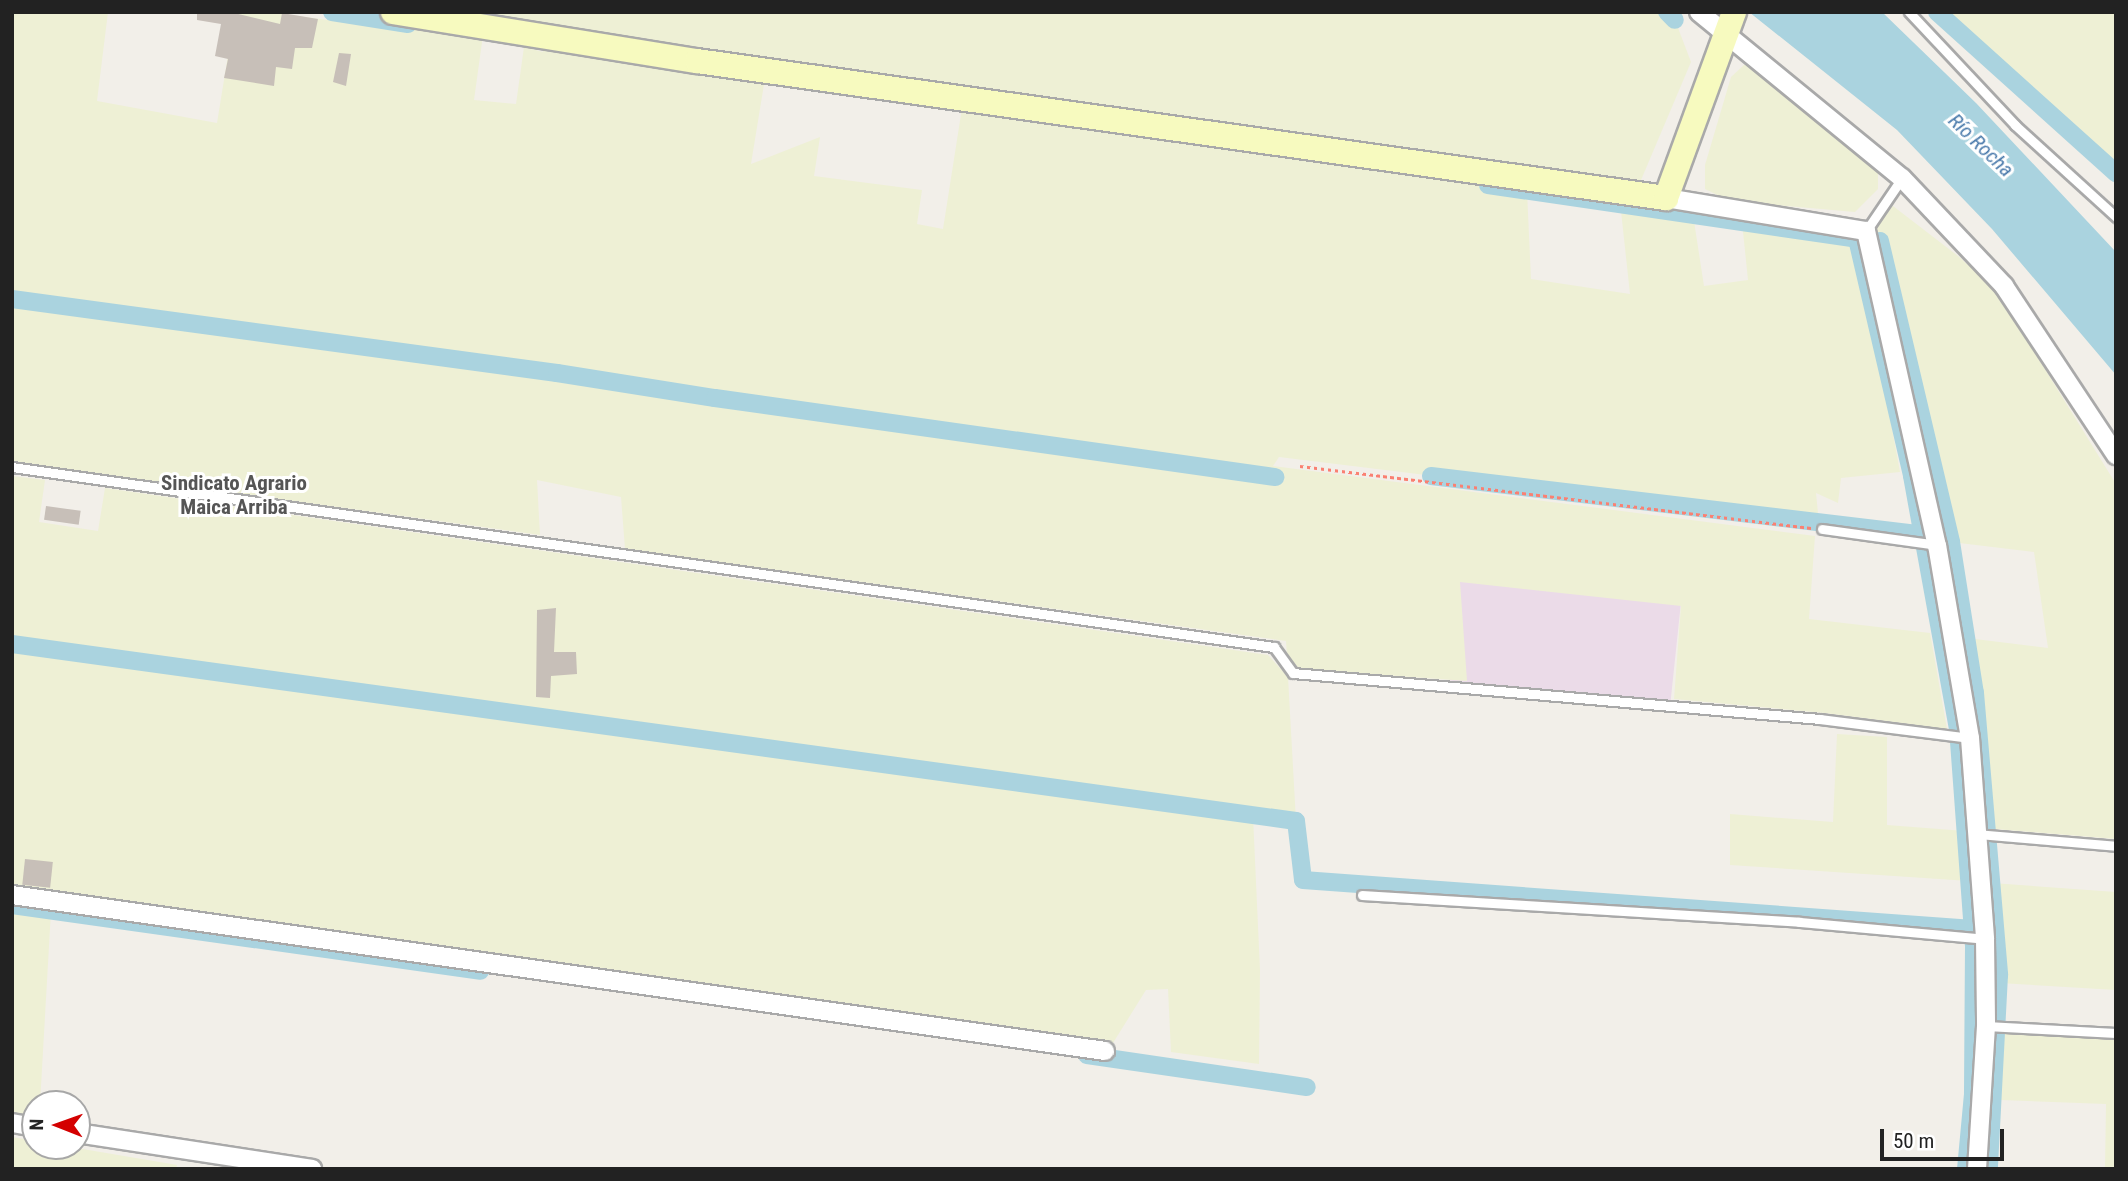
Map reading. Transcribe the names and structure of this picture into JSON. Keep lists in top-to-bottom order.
{
  "districts": ["Sindicato Agrario Maica Arriba"],
  "water": ["Río Rocha"],
  "scale_bar": "50 m",
  "north": "left"
}
